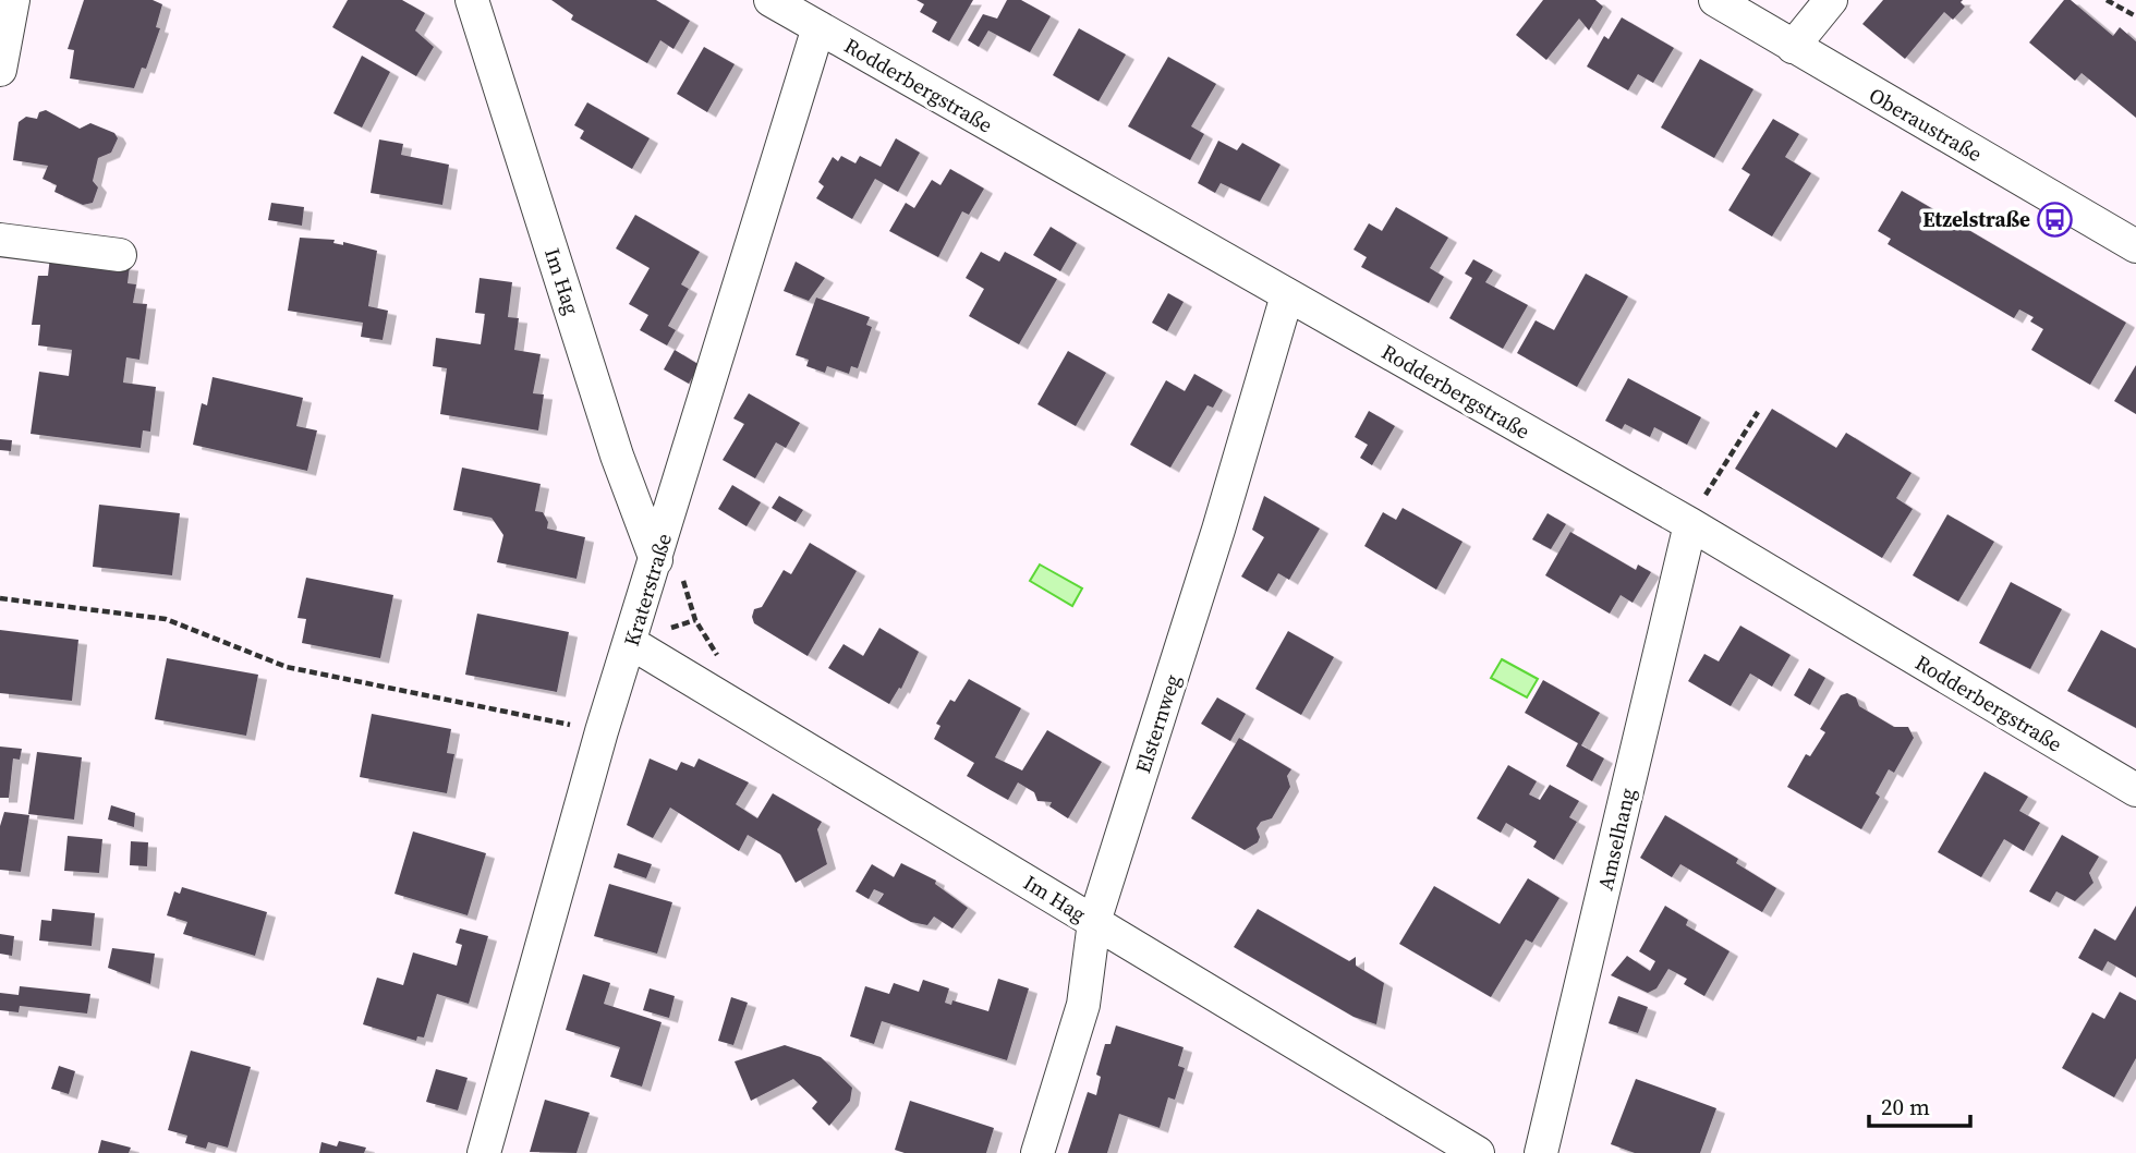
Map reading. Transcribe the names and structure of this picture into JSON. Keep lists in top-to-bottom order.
{
  "streets": {
    "street": [
      "Rodderbergstraße",
      "Oberaustraße",
      "Im Hag",
      "Kraterstraße",
      "Elsternweg",
      "Amselhang"
    ]
  },
  "crossings": [
    ["Rodderbergstraße", "Kraterstraße"],
    ["Rodderbergstraße", "Elsternweg"],
    ["Rodderbergstraße", "Amselhang"],
    ["Im Hag", "Kraterstraße"],
    ["Im Hag", "Elsternweg"]
  ],
  "places": {
    "bus stop": ["Etzelstraße"]
  },
  "scale_bar": "20 m"
}
